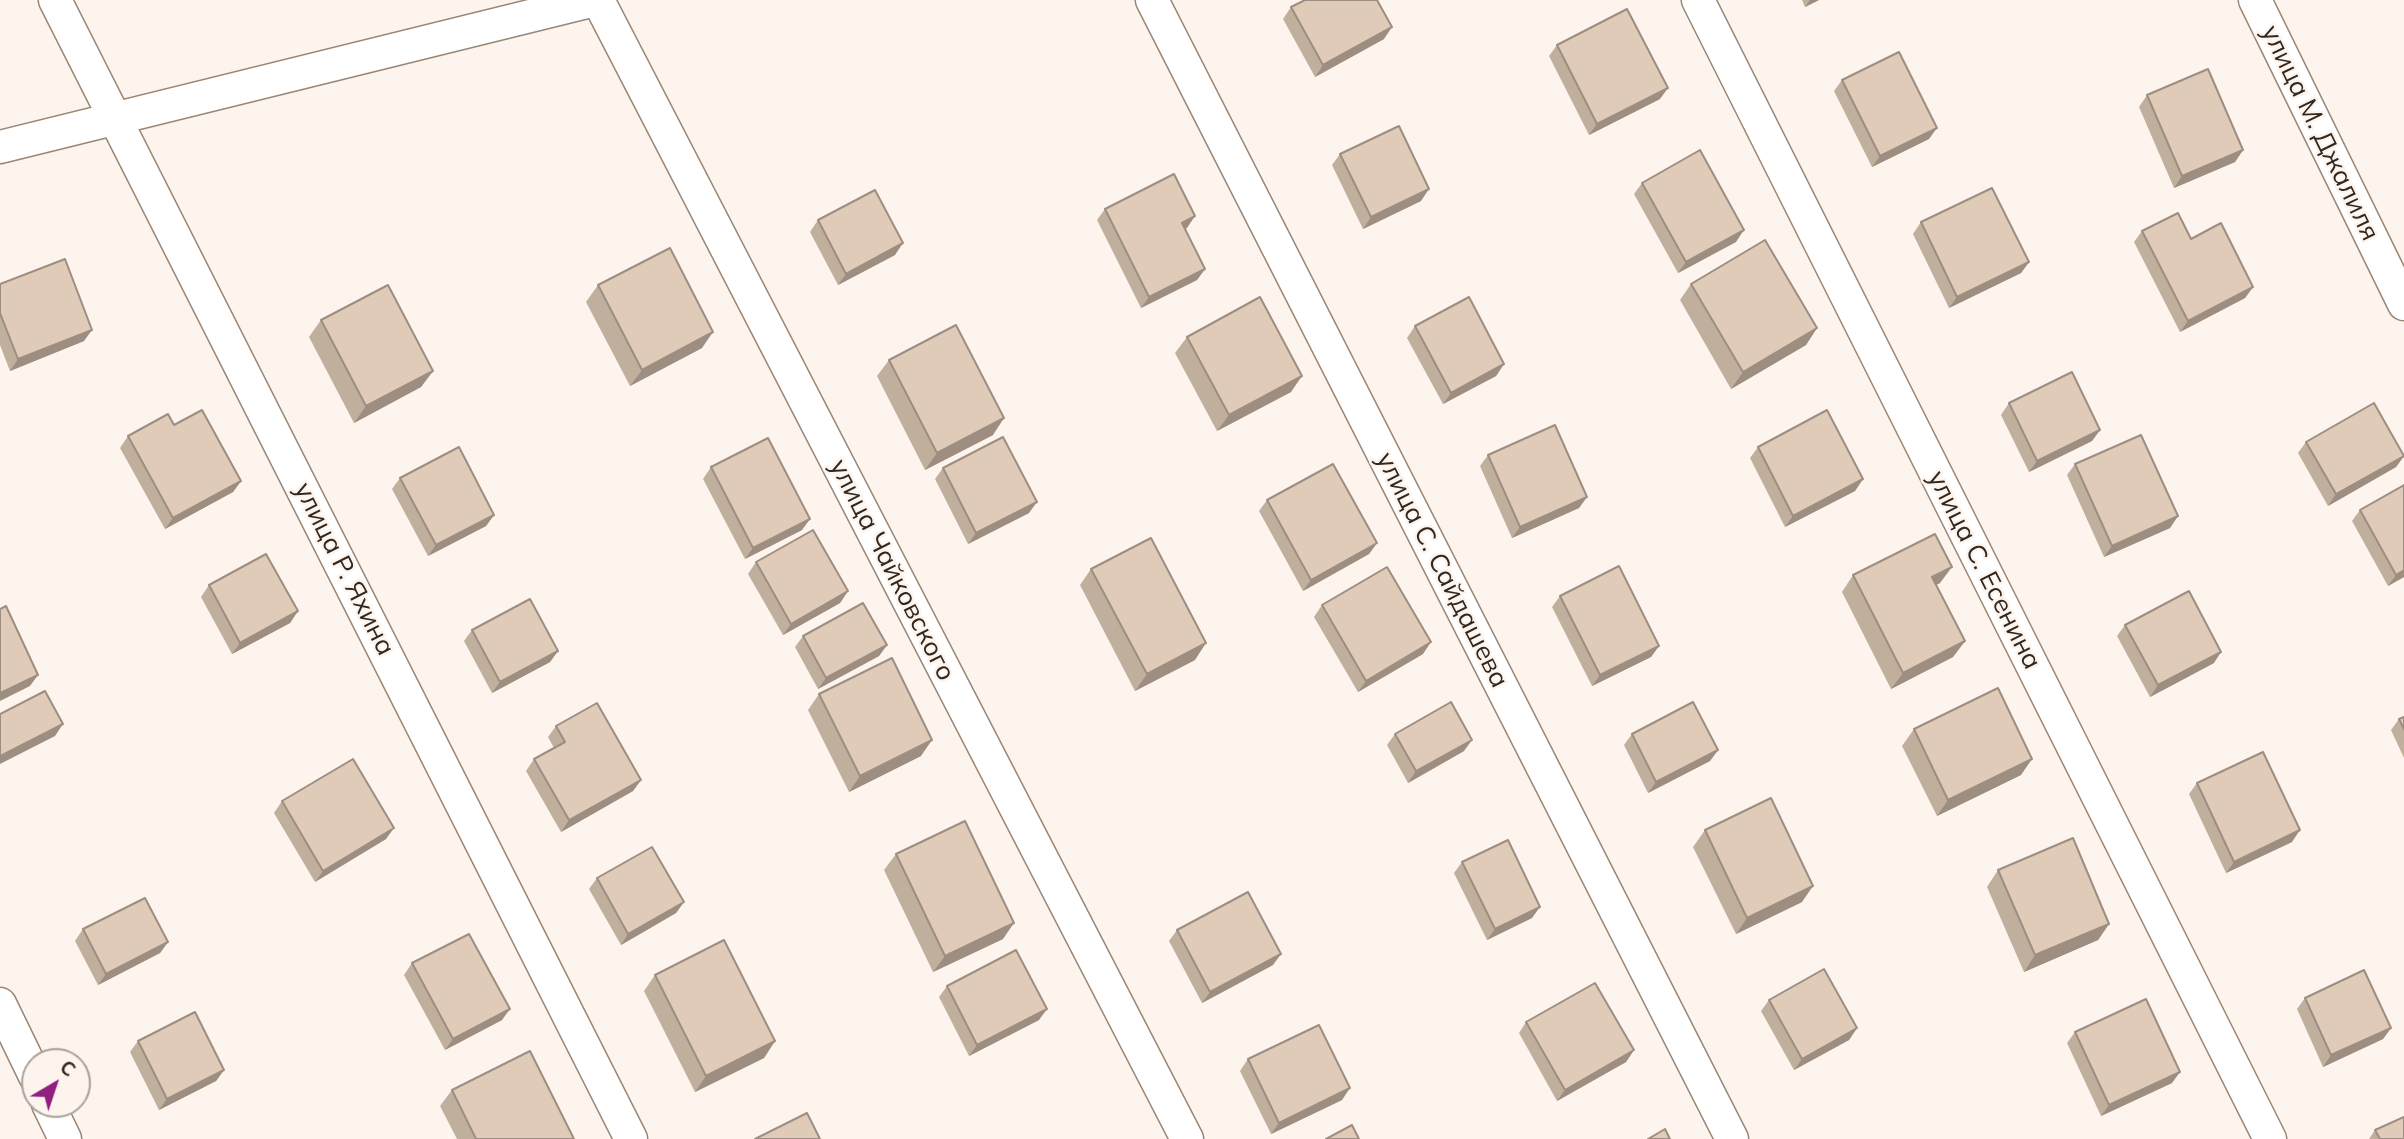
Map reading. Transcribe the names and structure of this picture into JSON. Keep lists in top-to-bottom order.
{
  "streets": {
    "street": [
      "улица М. Джалиля",
      "улица Р. Яхина",
      "улица Чайковского",
      "улица С. Сайдашева",
      "улица С. Есенина"
    ]
  },
  "north": "top right"
}
